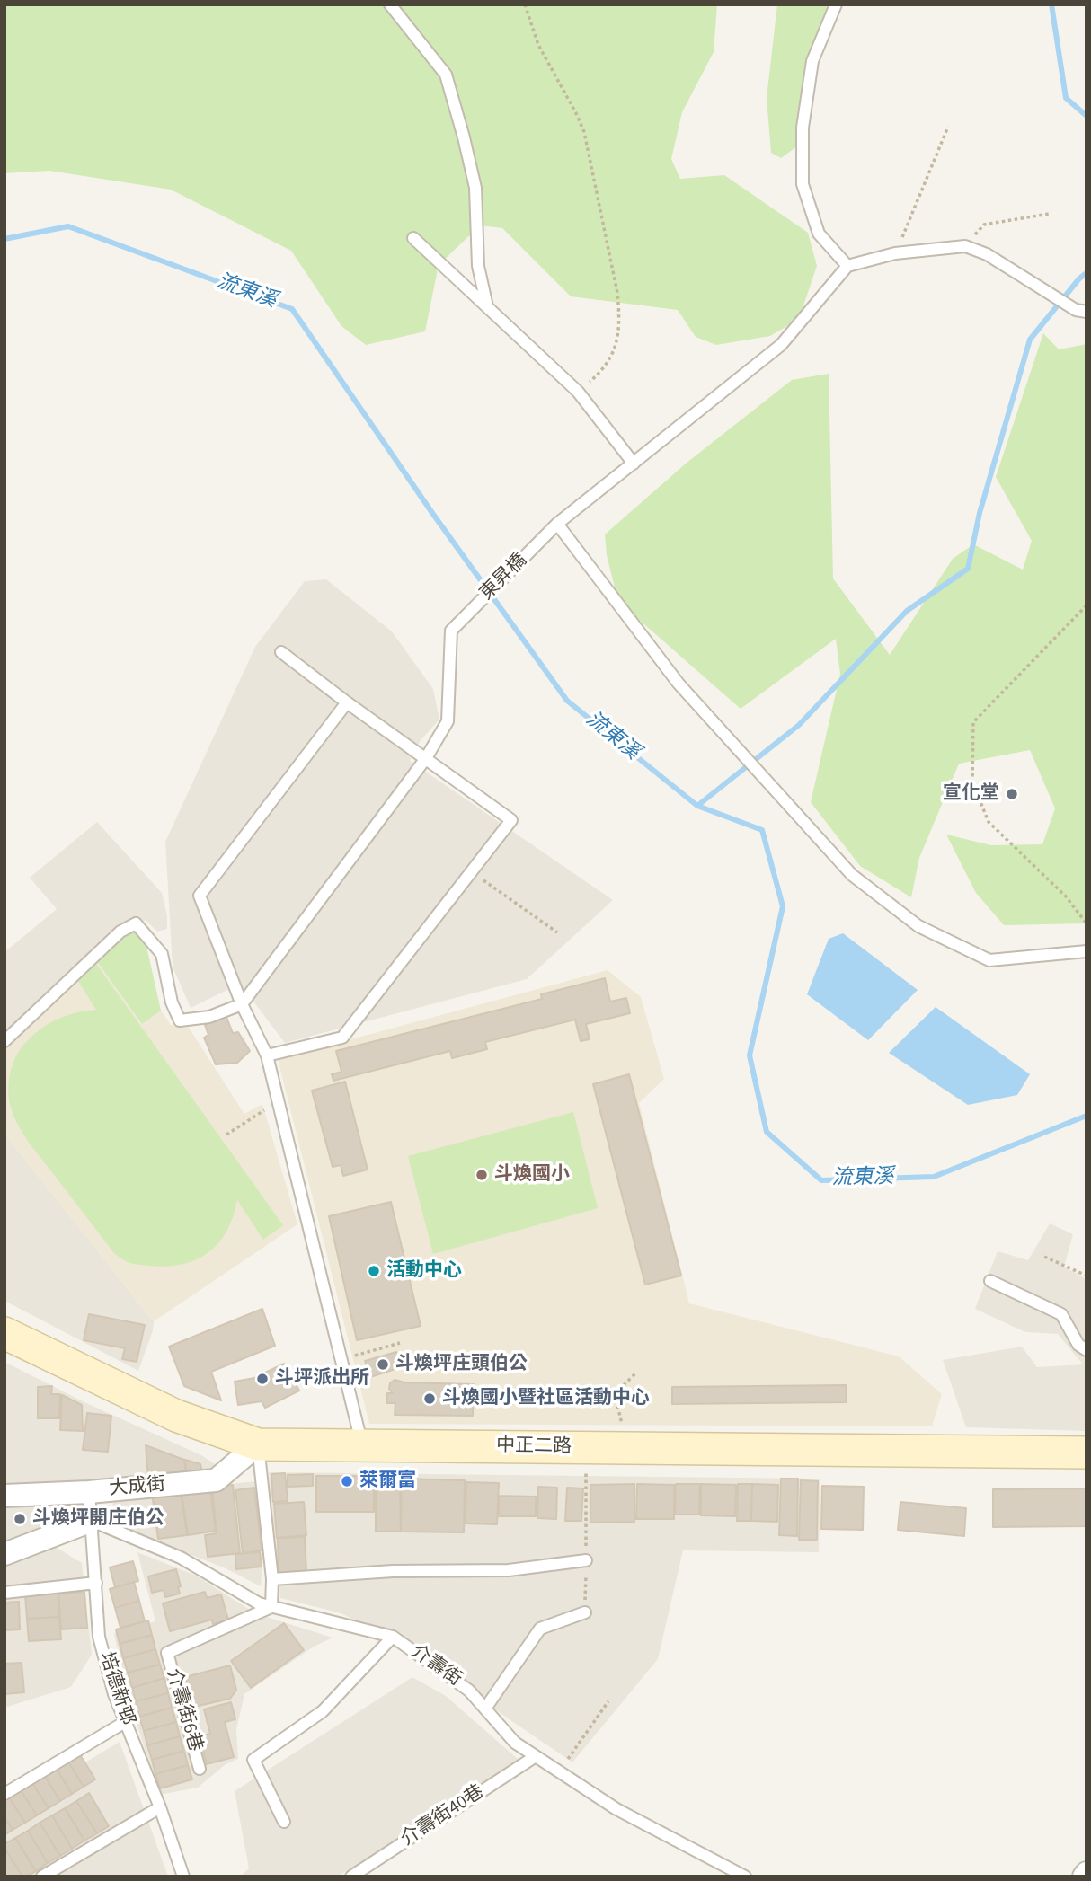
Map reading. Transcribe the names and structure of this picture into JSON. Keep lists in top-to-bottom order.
{
  "streets": {
    "main road": ["中正二路"],
    "street": ["大成街"],
    "lane": [
      "東昇橋",
      "介壽街",
      "培德新邨",
      "介壽街6巷",
      "介壽街40巷"
    ]
  },
  "crossings": [
    ["中正二路", "大成街"],
    ["大成街", "培德新邨"],
    ["介壽街", "培德新邨"],
    ["介壽街", "介壽街6巷"],
    ["介壽街", "介壽街40巷"]
  ],
  "water": ["流東溪"],
  "places": [
    "宣化堂",
    "斗煥國小",
    "活動中心",
    "斗煥坪庄頭伯公",
    "斗坪派出所",
    "斗煥國小暨社區活動中心",
    "萊爾富",
    "斗煥坪開庄伯公"
  ]
}
